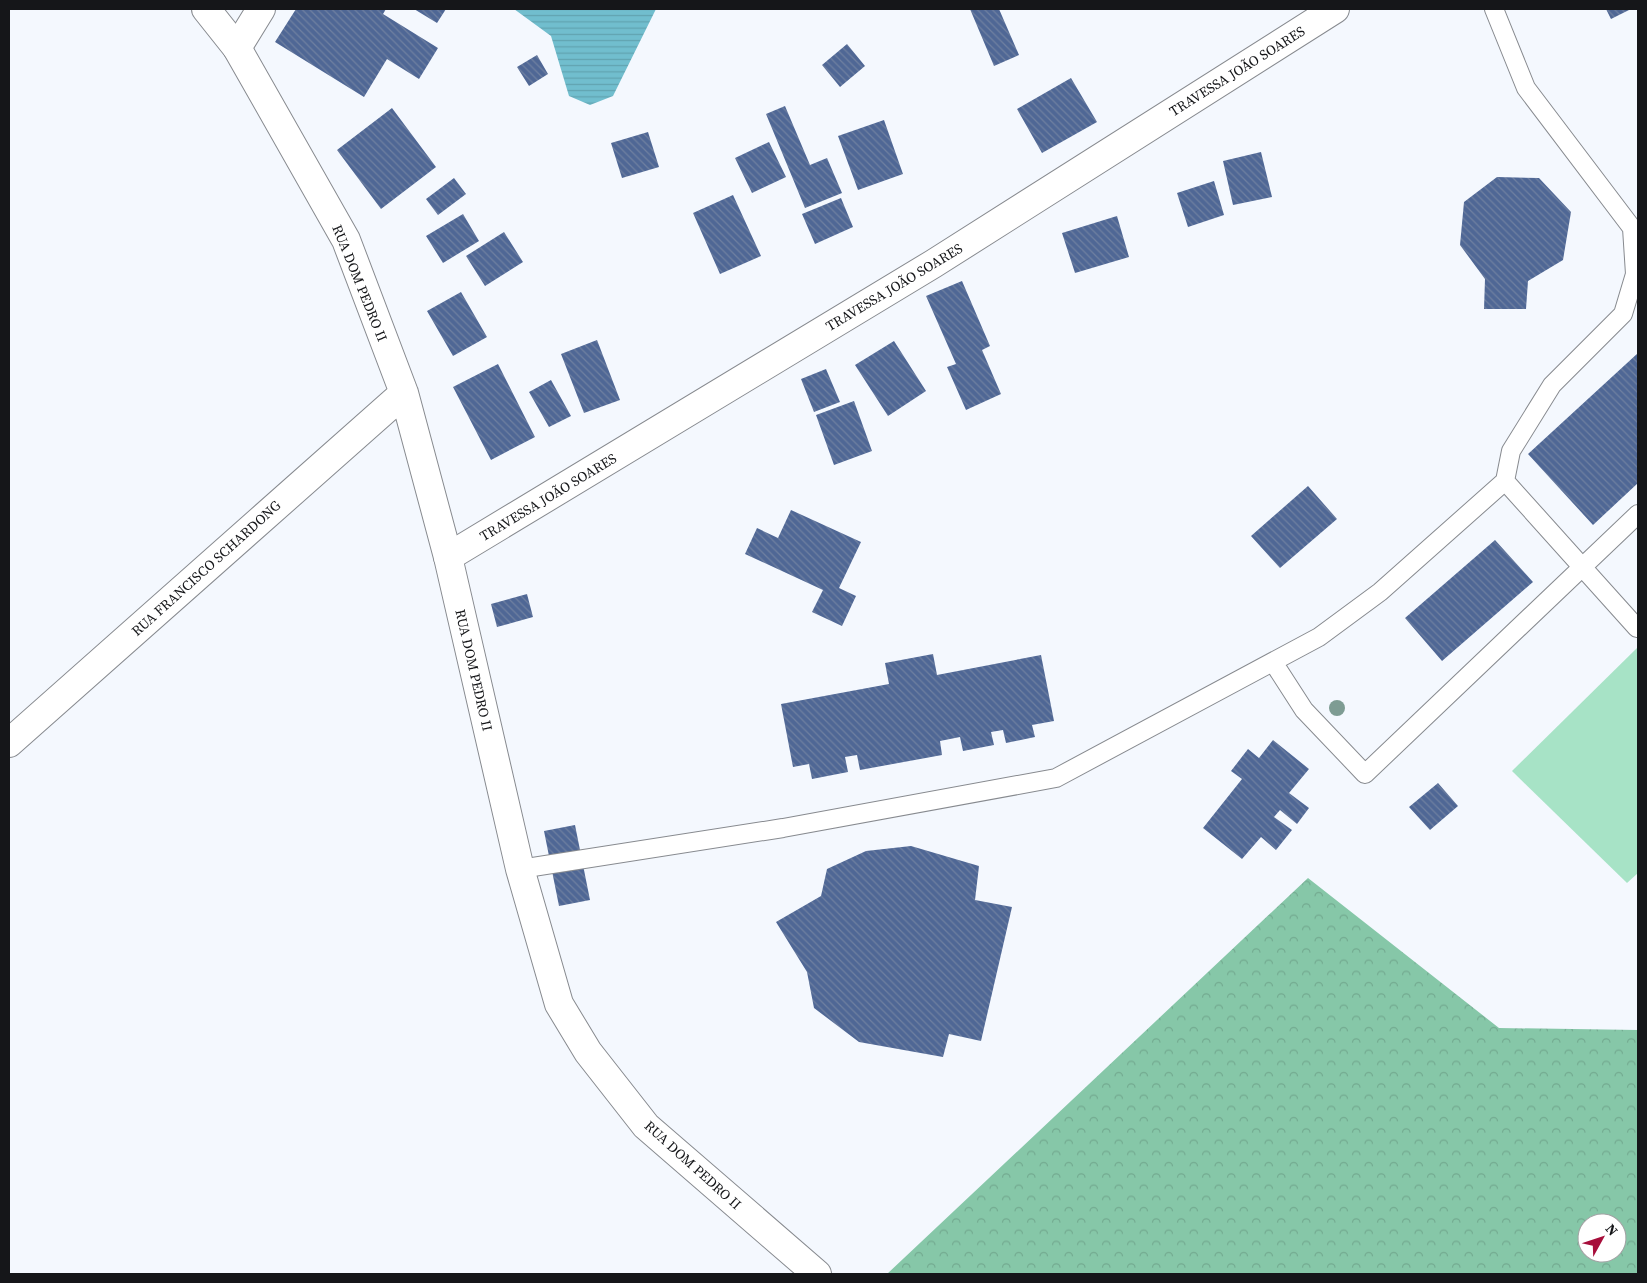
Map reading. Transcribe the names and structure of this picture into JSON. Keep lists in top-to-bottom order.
{
  "streets": {
    "street": ["TRAVESSA JOÃO SOARES", "RUA DOM PEDRO II", "RUA FRANCISCO SCHARDONG"]
  },
  "crossings": [
    ["TRAVESSA JOÃO SOARES", "RUA DOM PEDRO II"],
    ["RUA DOM PEDRO II", "RUA FRANCISCO SCHARDONG"]
  ],
  "north": "top right"
}
